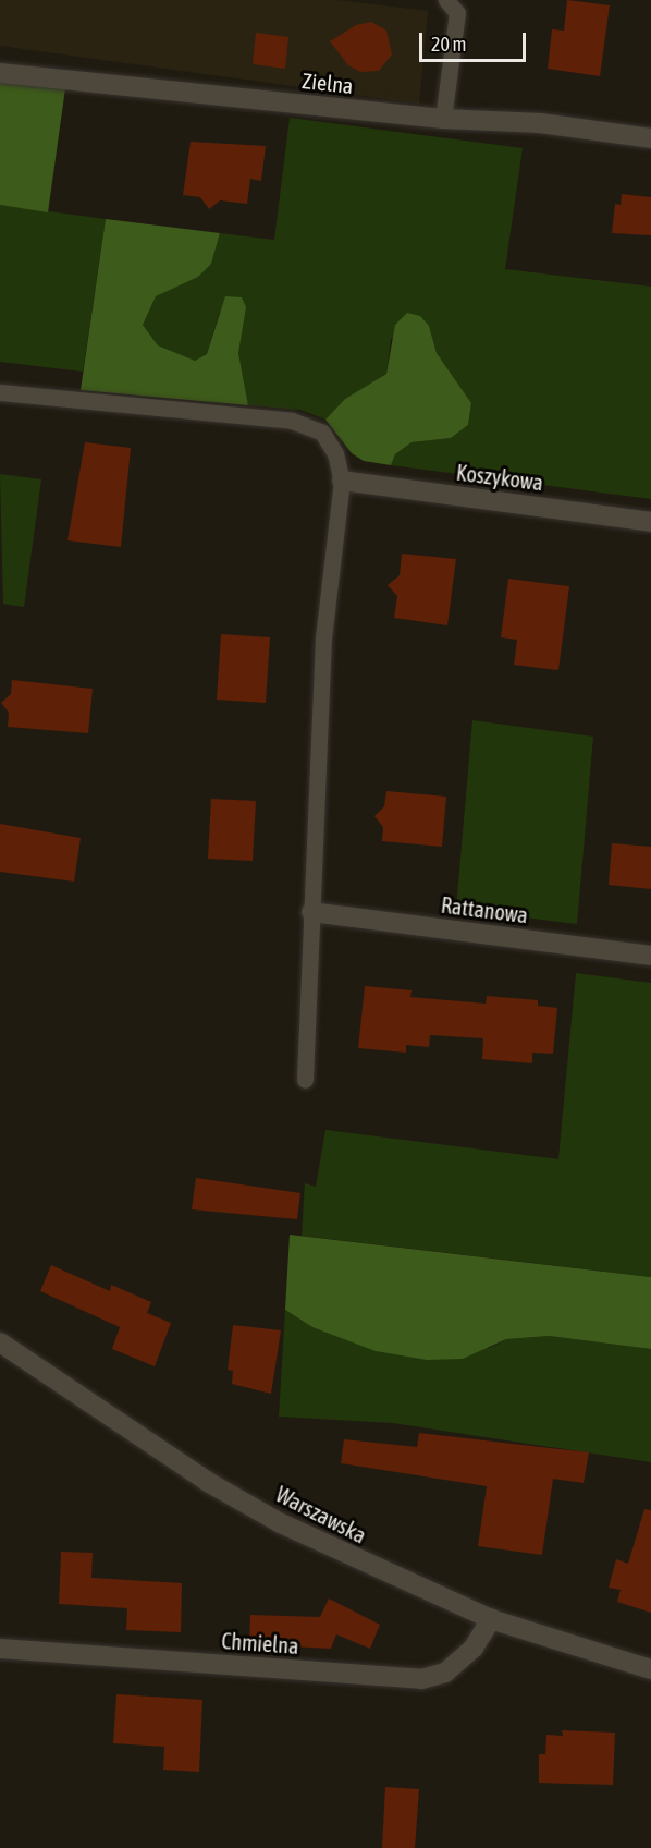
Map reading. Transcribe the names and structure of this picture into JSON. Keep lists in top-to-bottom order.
{
  "streets": {
    "street": [
      "Zielna",
      "Koszykowa",
      "Rattanowa",
      "Warszawska",
      "Chmielna"
    ]
  },
  "crossings": [
    ["Warszawska", "Chmielna"]
  ],
  "scale_bar": "20 m"
}
